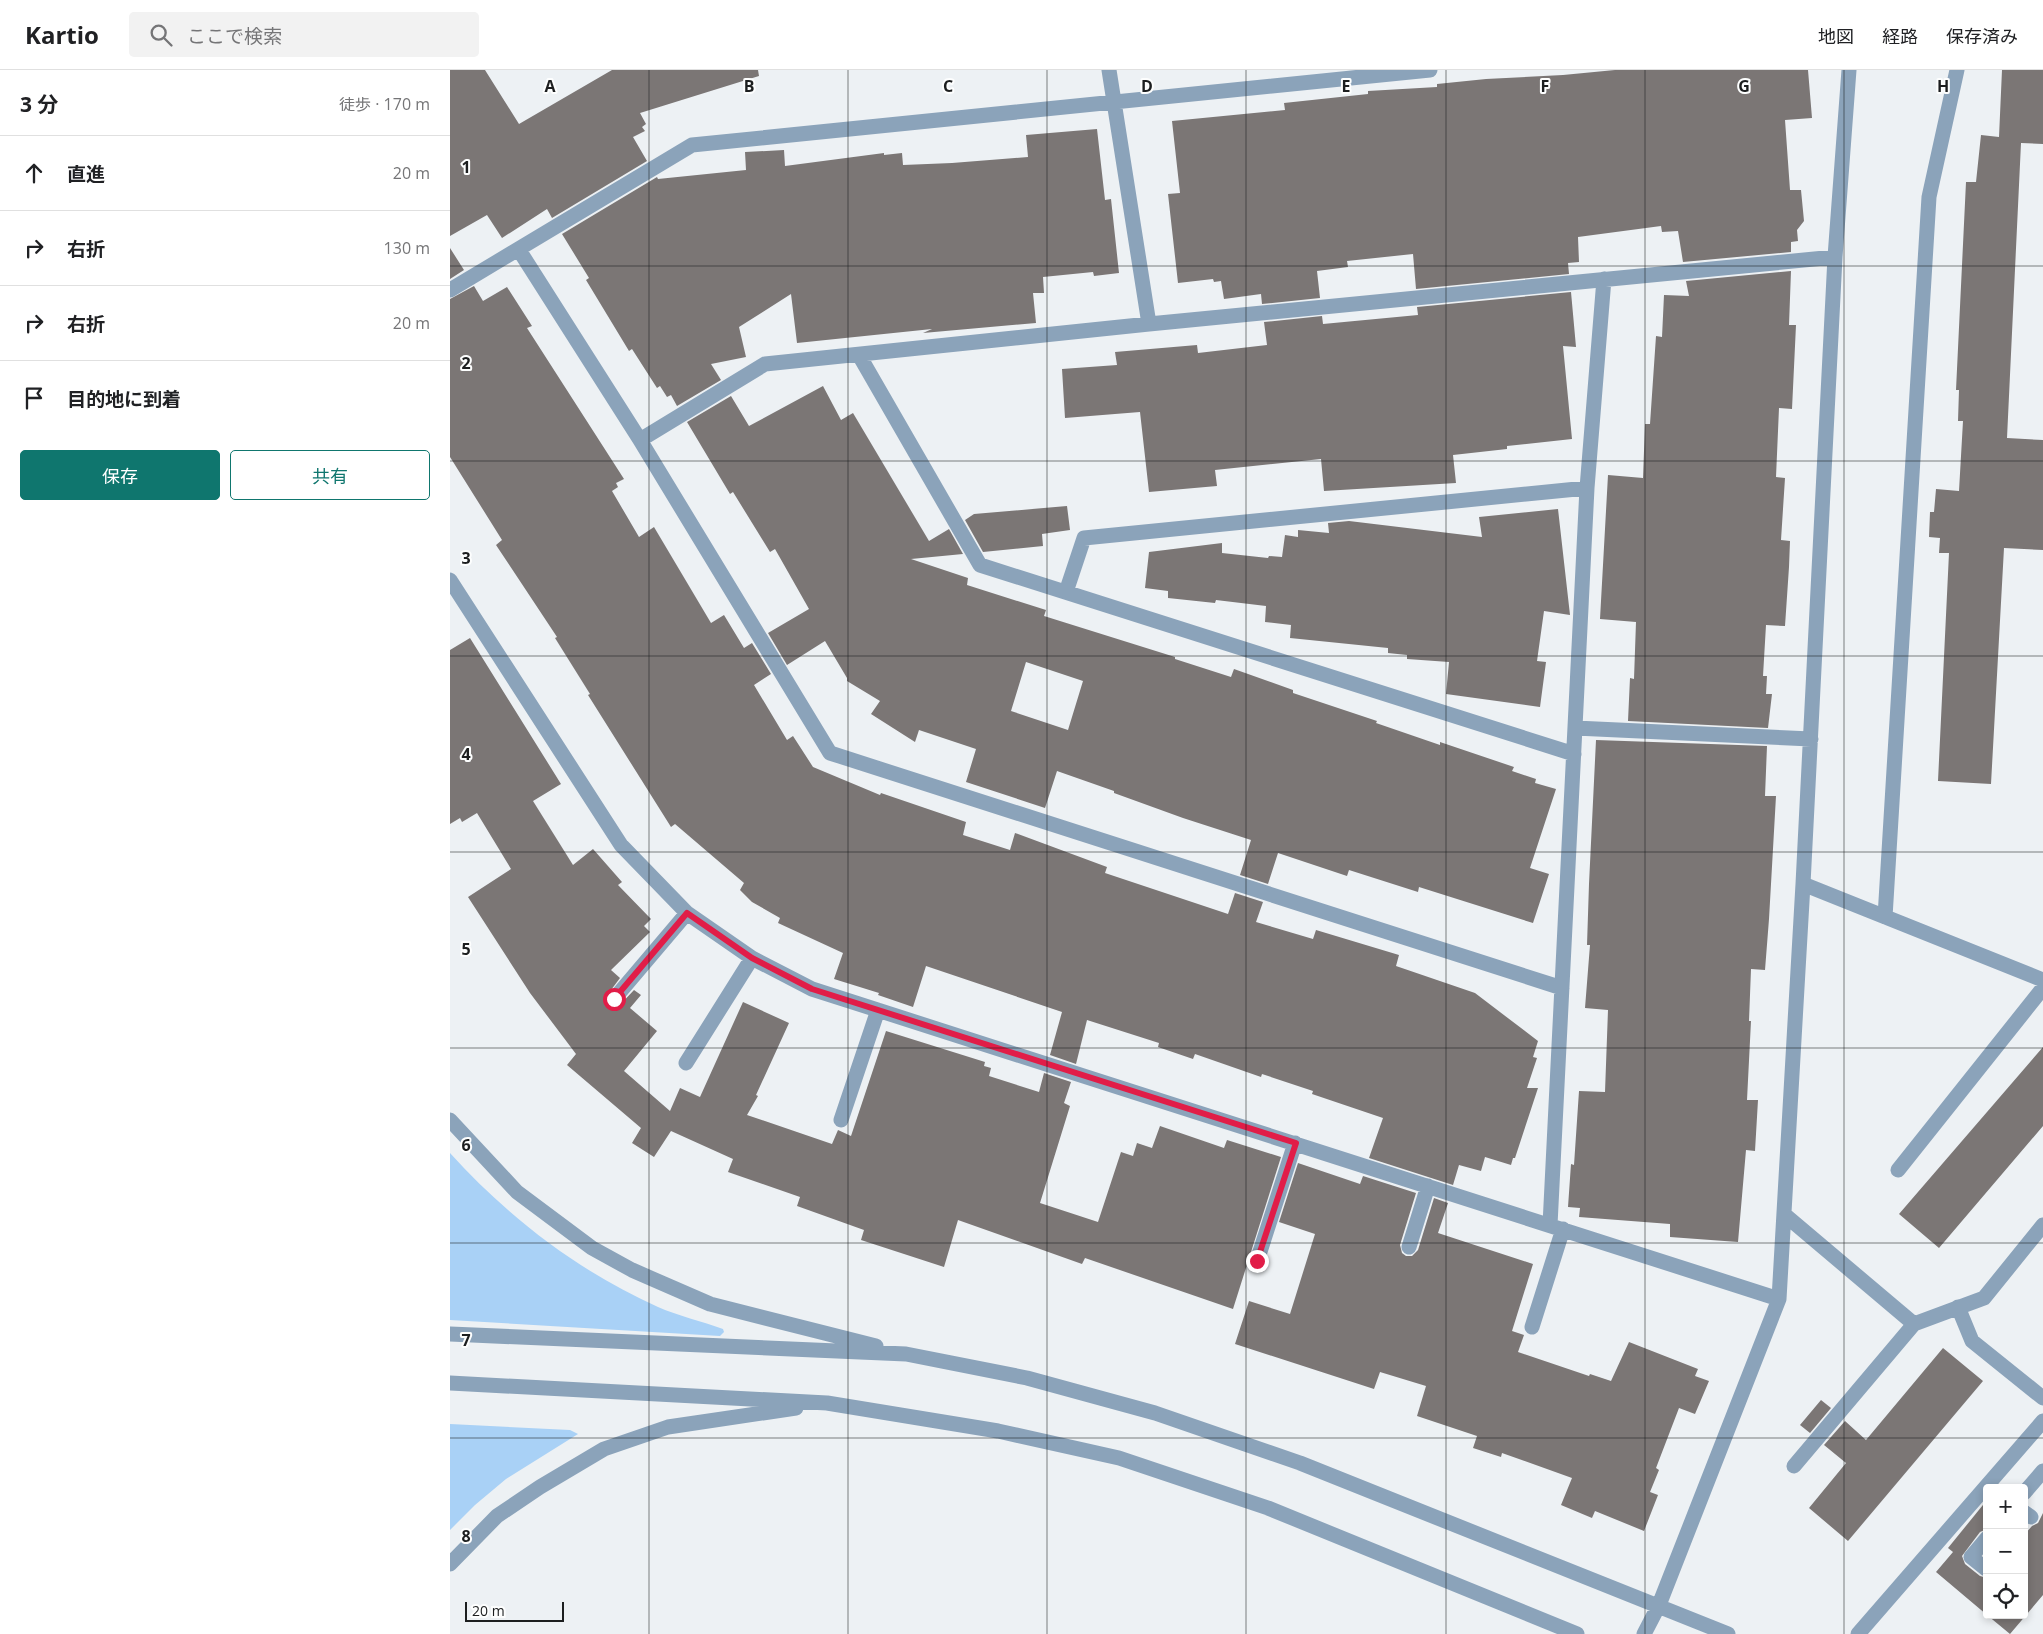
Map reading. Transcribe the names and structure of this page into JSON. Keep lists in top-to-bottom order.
{
  "scale_bar": "20 m",
  "page": {
    "header": "Kartio",
    "search": "ここで検索",
    "nav": ["地図", "経路", "保存済み"],
    "heading": ["3 分", "徒歩 · 170 m"],
    "list": [
      ["直進", "20 m"],
      ["右折", "130 m"],
      ["右折", "20 m"],
      "目的地に到着"
    ],
    "buttons": ["保存", "共有"],
    "map_buttons": ["+", "−"],
    "scale": "20 m"
  },
  "grid": {
    "columns": [
      "A",
      "B",
      "C",
      "D",
      "E",
      "F",
      "G",
      "H"
    ],
    "rows": [
      "1",
      "2",
      "3",
      "4",
      "5",
      "6",
      "7",
      "8"
    ]
  }
}
